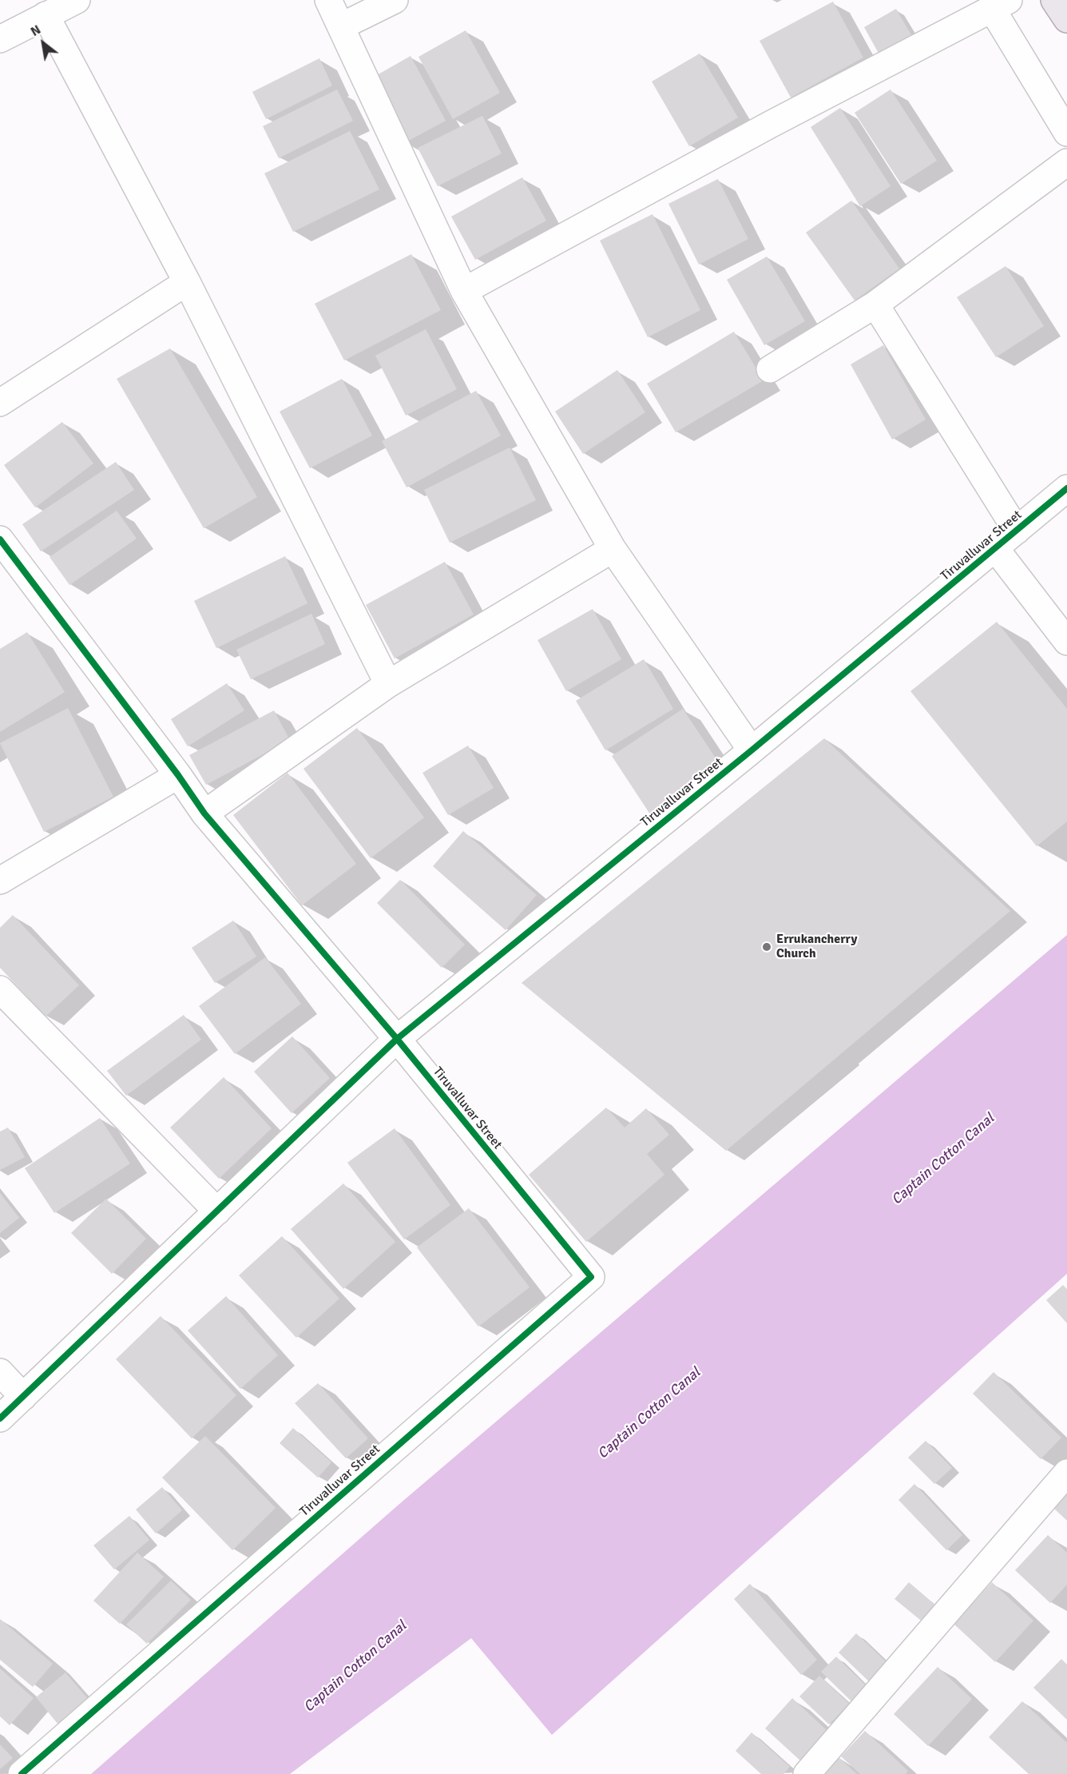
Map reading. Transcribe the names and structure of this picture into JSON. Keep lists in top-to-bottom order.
{
  "streets": {
    "street": ["Tiruvalluvar Street"]
  },
  "water": ["Captain Cotton Canal"],
  "places": ["Errukancherry Church"],
  "north": "top left"
}
